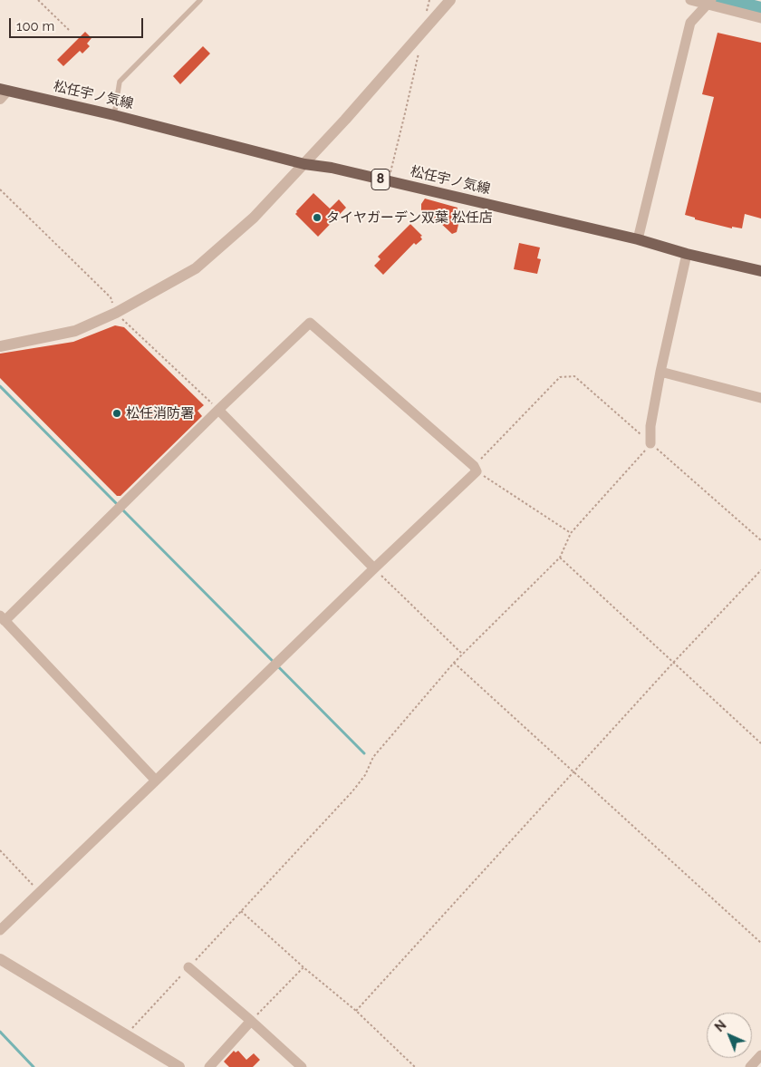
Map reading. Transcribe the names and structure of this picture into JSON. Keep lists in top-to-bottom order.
{
  "streets": {
    "main road": ["松任宇ノ気線", "8"]
  },
  "places": ["タイヤガーデン双葉 松任店", "松任消防署"],
  "scale_bar": "100 m",
  "north": "top left"
}
